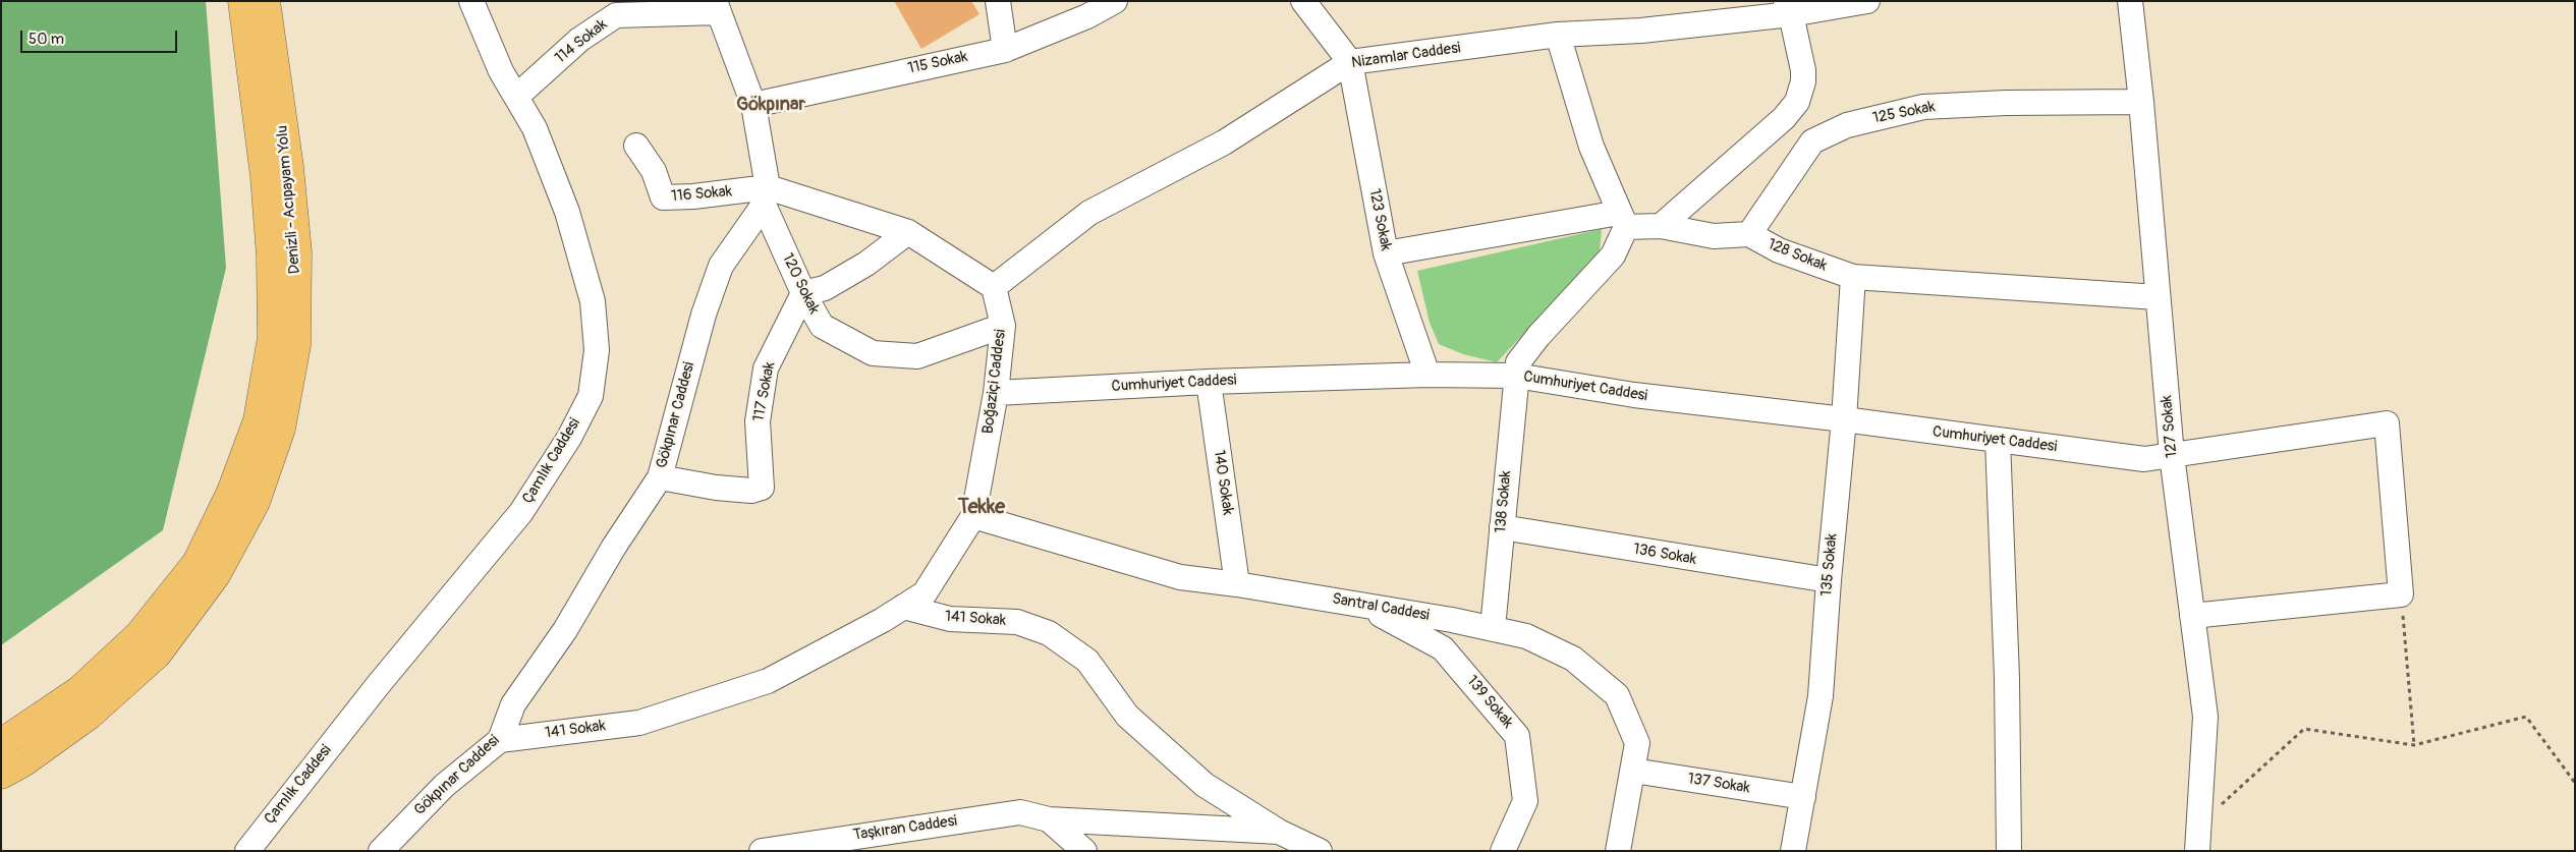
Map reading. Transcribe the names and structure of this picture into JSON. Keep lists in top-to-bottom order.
{
  "streets": {
    "main road": ["Denizli - Acıpayam Yolu"],
    "street": [
      "114 Sokak",
      "Nizamlar Caddesi",
      "115 Sokak",
      "125 Sokak",
      "116 Sokak",
      "123 Sokak",
      "128 Sokak",
      "120 Sokak",
      "Boğaziçi Caddesi",
      "Cumhuriyet Caddesi",
      "117 Sokak",
      "Gökpınar Caddesi",
      "127 Sokak",
      "Çamlık Caddesi",
      "140 Sokak",
      "138 Sokak",
      "136 Sokak",
      "135 Sokak",
      "Santral Caddesi",
      "141 Sokak",
      "139 Sokak",
      "137 Sokak",
      "Taşkıran Caddesi"
    ]
  },
  "crossings": [
    ["114 Sokak", "Çamlık Caddesi"],
    ["Nizamlar Caddesi", "123 Sokak"],
    ["Nizamlar Caddesi", "Boğaziçi Caddesi"],
    ["125 Sokak", "128 Sokak"],
    ["125 Sokak", "127 Sokak"],
    ["116 Sokak", "120 Sokak"],
    ["116 Sokak", "Gökpınar Caddesi"],
    ["123 Sokak", "128 Sokak"],
    ["123 Sokak", "Cumhuriyet Caddesi"],
    ["128 Sokak", "127 Sokak"],
    ["128 Sokak", "135 Sokak"],
    ["120 Sokak", "Boğaziçi Caddesi"],
    ["120 Sokak", "117 Sokak"],
    ["120 Sokak", "Gökpınar Caddesi"],
    ["Boğaziçi Caddesi", "Cumhuriyet Caddesi"],
    ["Boğaziçi Caddesi", "Santral Caddesi"],
    ["Boğaziçi Caddesi", "141 Sokak"],
    ["Cumhuriyet Caddesi", "127 Sokak"],
    ["Cumhuriyet Caddesi", "140 Sokak"],
    ["Cumhuriyet Caddesi", "138 Sokak"],
    ["Cumhuriyet Caddesi", "135 Sokak"],
    ["117 Sokak", "Gökpınar Caddesi"],
    ["Gökpınar Caddesi", "141 Sokak"],
    ["140 Sokak", "Santral Caddesi"],
    ["138 Sokak", "136 Sokak"],
    ["138 Sokak", "Santral Caddesi"],
    ["136 Sokak", "135 Sokak"],
    ["135 Sokak", "137 Sokak"],
    ["Santral Caddesi", "139 Sokak"],
    ["Santral Caddesi", "137 Sokak"],
    ["141 Sokak", "Taşkıran Caddesi"]
  ],
  "districts": ["Gökpınar", "Tekke"],
  "scale_bar": "50 m"
}
